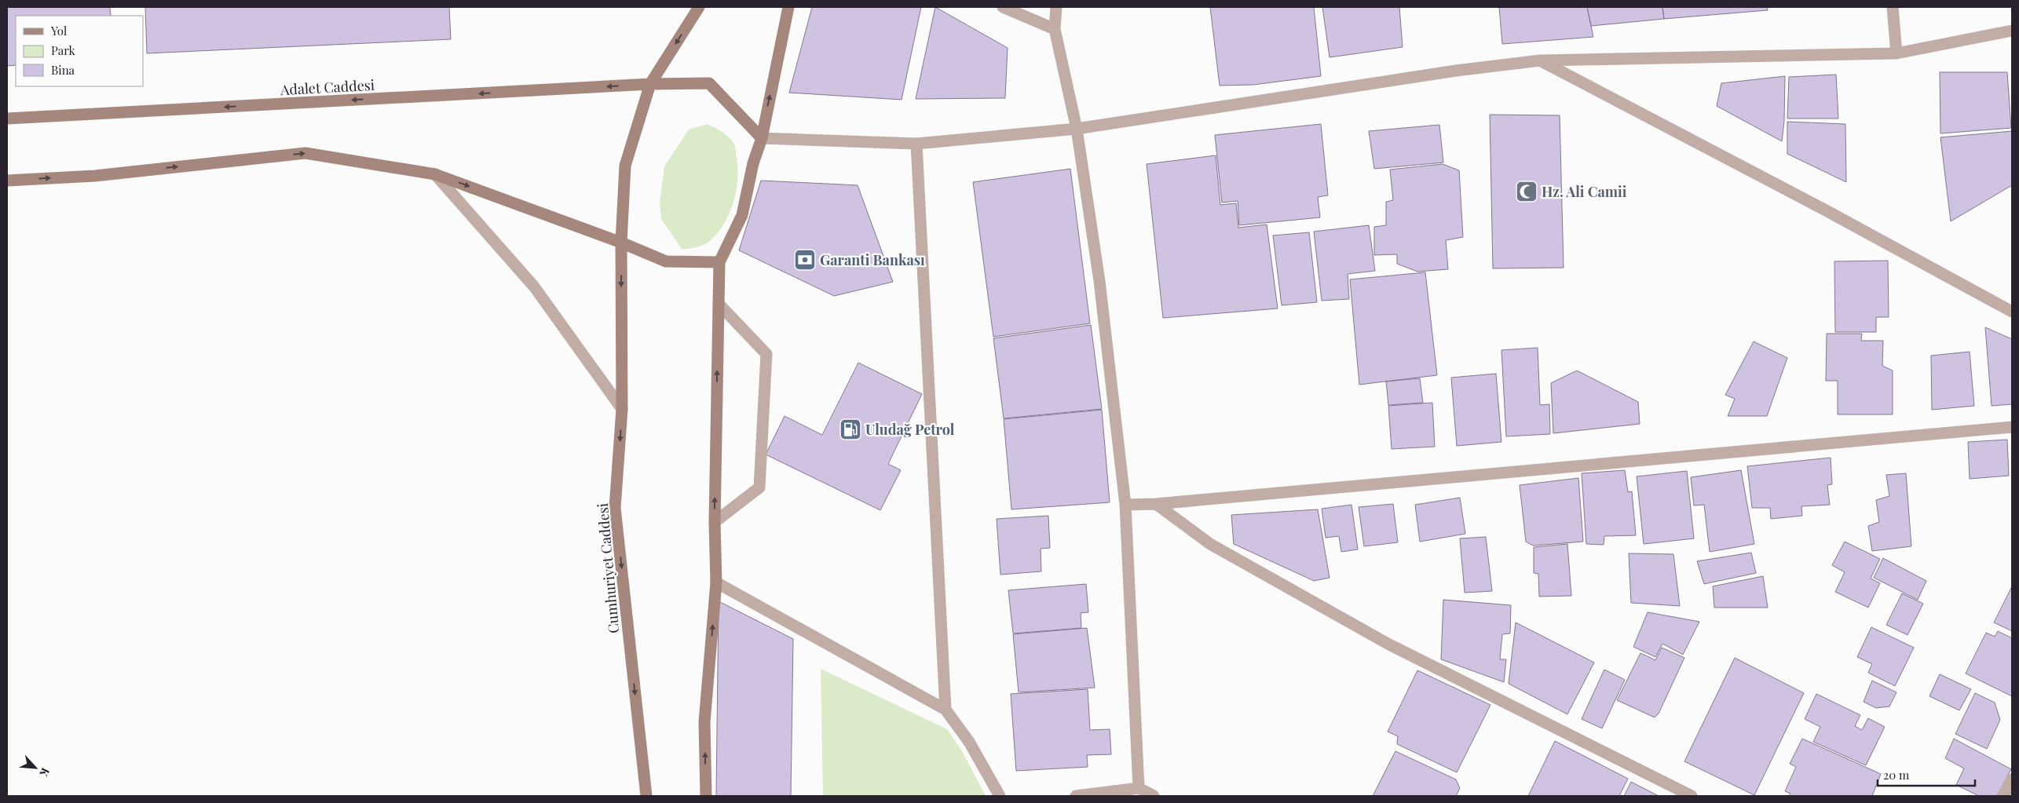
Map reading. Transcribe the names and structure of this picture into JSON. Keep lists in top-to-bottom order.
{
  "streets": {
    "main road": ["Adalet Caddesi", "Cumhuriyet Caddesi"]
  },
  "crossings": [
    ["Adalet Caddesi", "Cumhuriyet Caddesi"]
  ],
  "places": {
    "mosque": ["Hz. Ali Camii"],
    "bank": ["Garanti Bankası"],
    "fuel station": ["Uludağ Petrol"]
  },
  "legend": ["Yol", "Park", "Bina"],
  "scale_bar": "20 m",
  "north": "bottom right"
}
